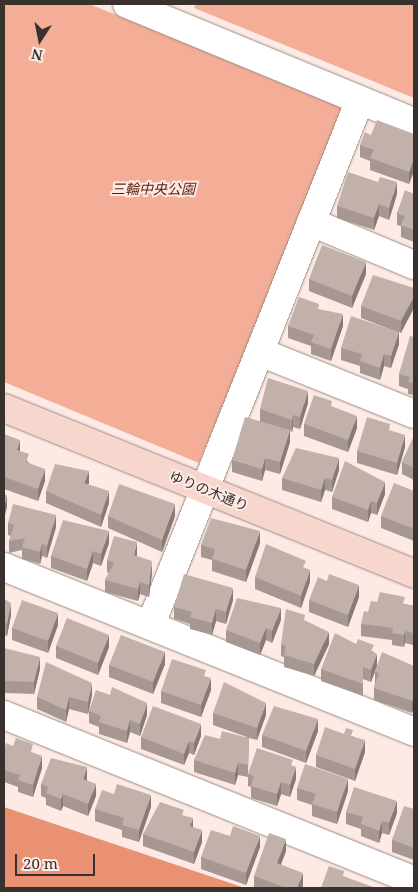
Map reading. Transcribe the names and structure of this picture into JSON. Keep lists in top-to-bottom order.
{
  "streets": {
    "street": ["ゆりの木通り"]
  },
  "parks": ["三輪中央公園"],
  "scale_bar": "20 m",
  "north": "bottom"
}
